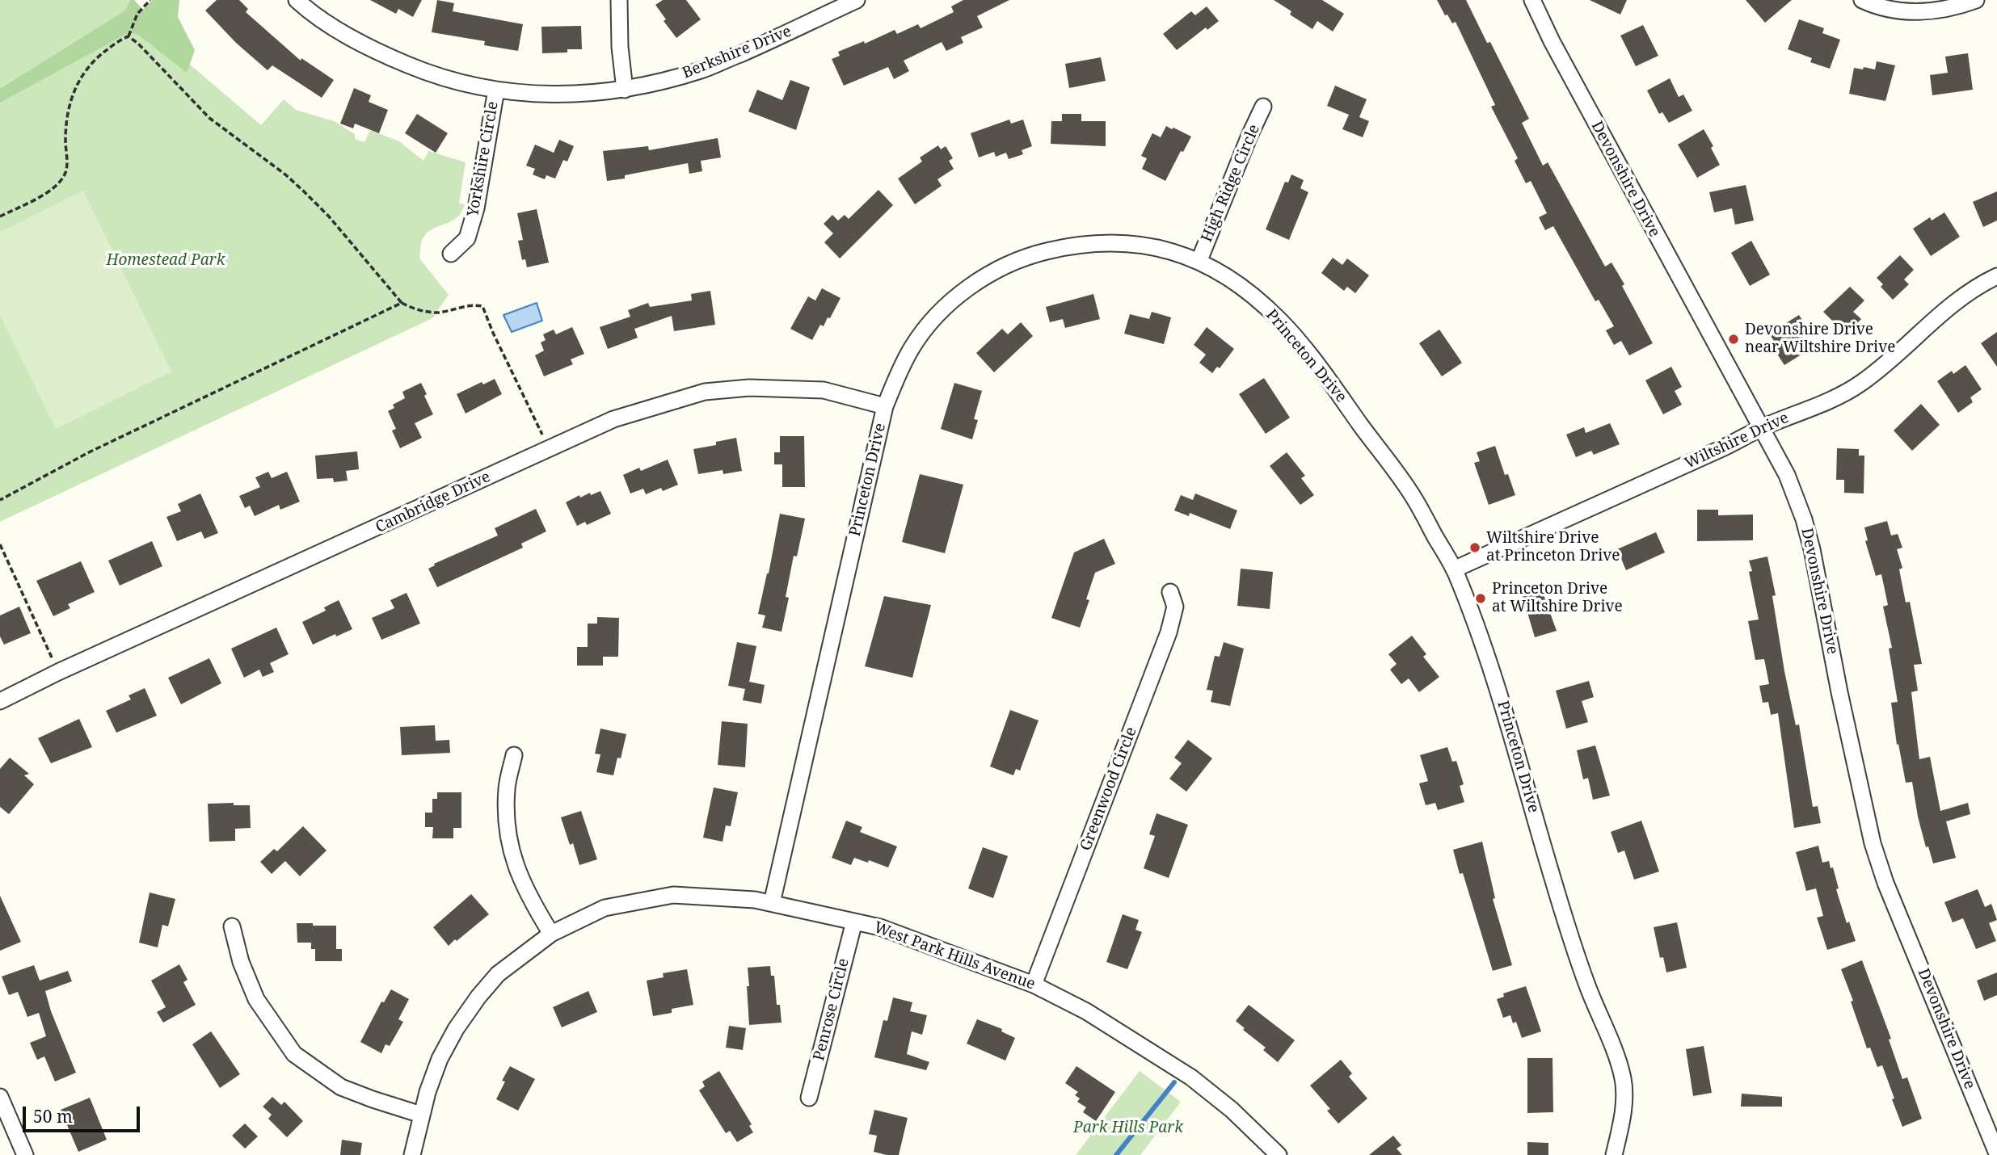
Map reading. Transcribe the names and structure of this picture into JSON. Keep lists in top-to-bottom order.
{
  "streets": {
    "street": [
      "Berkshire Drive",
      "Yorkshire Circle",
      "Devonshire Drive",
      "High Ridge Circle",
      "Princeton Drive",
      "Wiltshire Drive",
      "Cambridge Drive",
      "Greenwood Circle",
      "West Park Hills Avenue",
      "Penrose Circle"
    ]
  },
  "crossings": [
    ["Berkshire Drive", "Yorkshire Circle"],
    ["Devonshire Drive", "Wiltshire Drive"],
    ["High Ridge Circle", "Princeton Drive"],
    ["Princeton Drive", "Wiltshire Drive"],
    ["Princeton Drive", "Cambridge Drive"],
    ["Princeton Drive", "West Park Hills Avenue"],
    ["Greenwood Circle", "West Park Hills Avenue"],
    ["West Park Hills Avenue", "Penrose Circle"]
  ],
  "parks": ["Homestead Park", "Park Hills Park"],
  "places": ["Devonshire Drive near Wiltshire Drive", "Wiltshire Drive at Princeton Drive", "Princeton Drive at Wiltshire Drive"],
  "scale_bar": "50 m"
}
